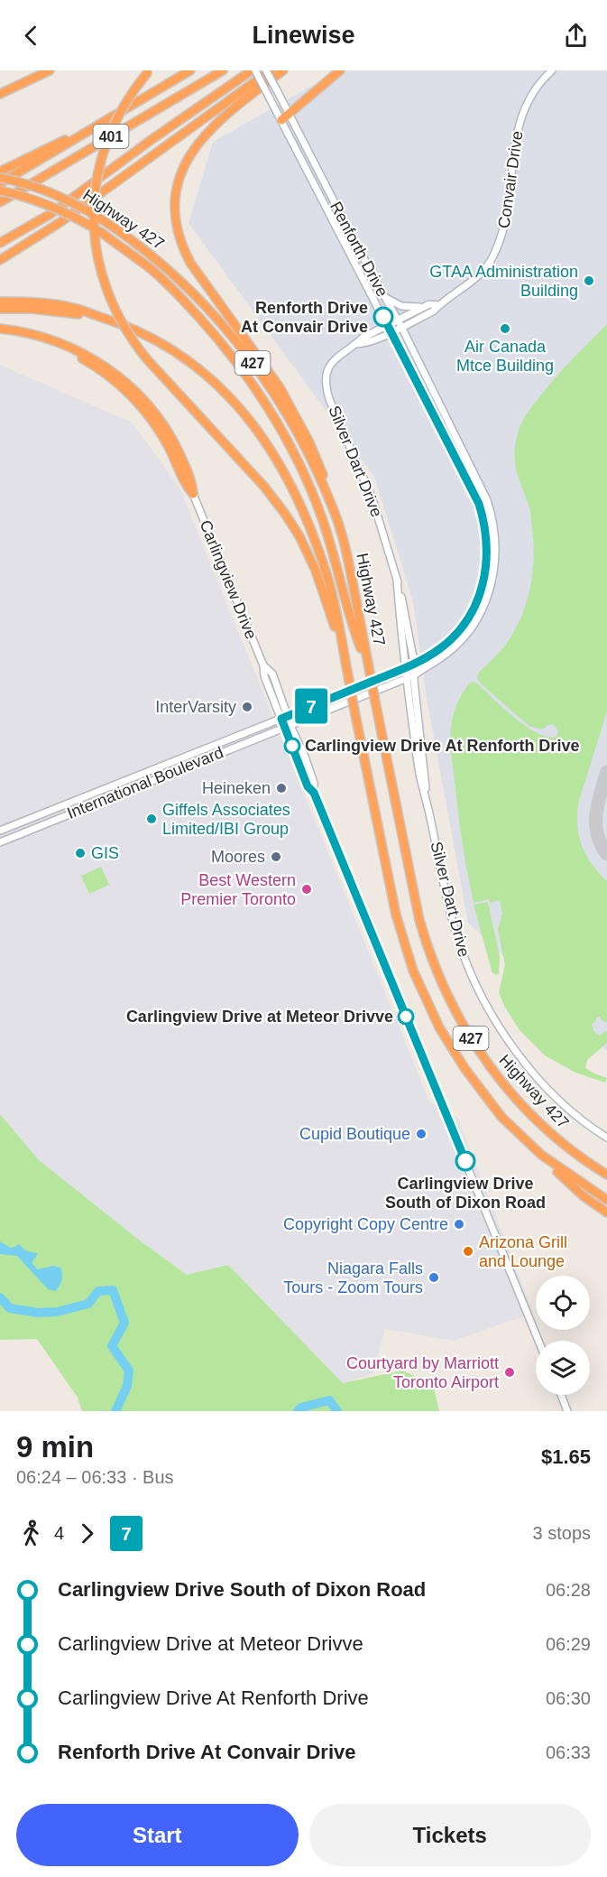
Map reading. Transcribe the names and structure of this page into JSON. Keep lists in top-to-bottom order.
{
  "streets": {
    "highway": ["401", "Highway 427", "427"],
    "main road": [
      "Convair Drive",
      "Renforth Drive",
      "Silver Dart Drive",
      "Carlingview Drive",
      "International Boulevard"
    ]
  },
  "crossings": [
    ["Convair Drive", "Renforth Drive"],
    ["Convair Drive", "Silver Dart Drive"],
    ["Renforth Drive", "Silver Dart Drive"],
    ["Renforth Drive", "Carlingview Drive"],
    ["Renforth Drive", "International Boulevard"],
    ["Carlingview Drive", "International Boulevard"]
  ],
  "places": [
    "GTAA Administration Building",
    "Renforth Drive At Convair Drive",
    "Air Canada Mtce Building",
    "InterVarsity",
    "Carlingview Drive At Renforth Drive",
    "Heineken",
    "Giffels Associates Limited/IBI Group",
    "GIS",
    "Moores",
    "Best Western Premier Toronto",
    "Carlingview Drive at Meteor Drivve",
    "Cupid Boutique",
    "Carlingview Drive South of Dixon Road",
    "Copyright Copy Centre",
    "Arizona Grill and Lounge",
    "Niagara Falls Tours - Zoom Tours",
    "Courtyard by Marriott Toronto Airport"
  ],
  "lines": ["bus line 7"],
  "page": {
    "header": "Linewise",
    "on_map": "7",
    "heading": ["9 min", "06:24 – 06:33 · Bus", "$1.65"],
    "legs": ["4", "7", "3 stops"],
    "list": [
      {
        "name": "Carlingview Drive South of Dixon Road",
        "value": "06:28"
      },
      {
        "name": "Carlingview Drive at Meteor Drivve",
        "value": "06:29"
      },
      {
        "name": "Carlingview Drive At Renforth Drive",
        "value": "06:30"
      },
      {
        "name": "Renforth Drive At Convair Drive",
        "value": "06:33"
      }
    ],
    "buttons": ["Start", "Tickets"]
  }
}
